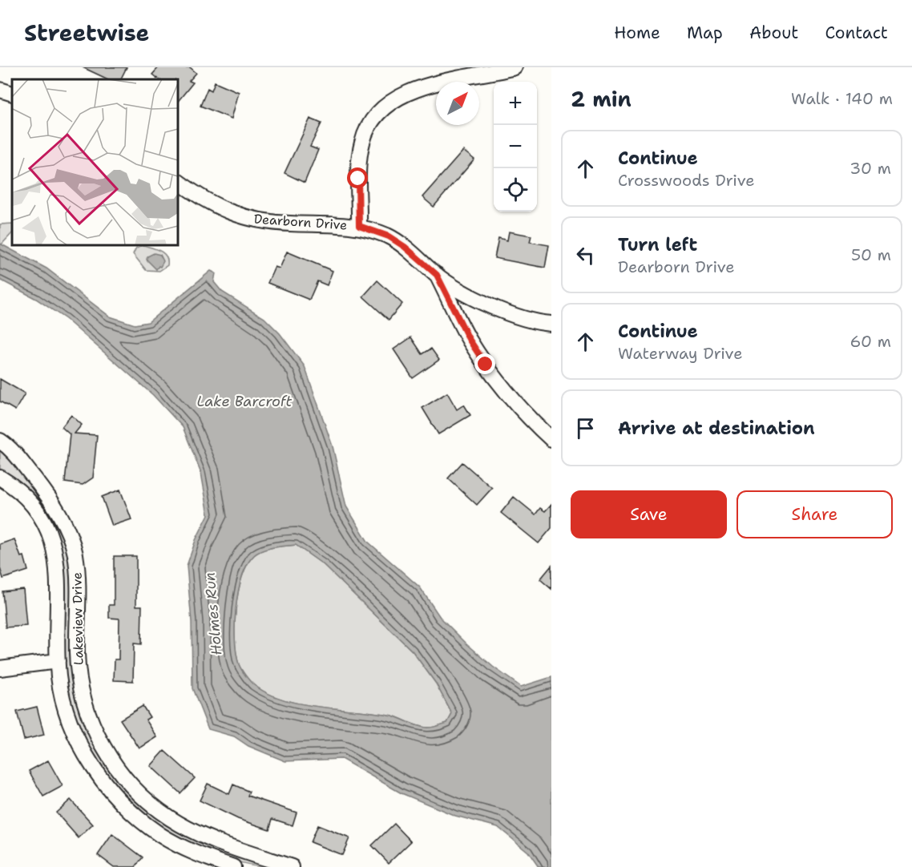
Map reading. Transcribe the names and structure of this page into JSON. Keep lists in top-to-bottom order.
{
  "streets": {
    "street": ["Dearborn Drive", "Lakeview Drive"]
  },
  "water": ["Lake Barcroft", "Holmes Run"],
  "north": "top right",
  "page": {
    "header": "Streetwise",
    "nav": [
      "Home",
      "Map",
      "About",
      "Contact"
    ],
    "heading": ["2 min", "Walk · 140 m"],
    "map_buttons": ["+", "−"],
    "list": [
      ["Continue", "Crosswoods Drive", "30 m"],
      ["Turn left", "Dearborn Drive", "50 m"],
      ["Continue", "Waterway Drive", "60 m"],
      "Arrive at destination"
    ],
    "buttons": ["Save", "Share"]
  }
}
